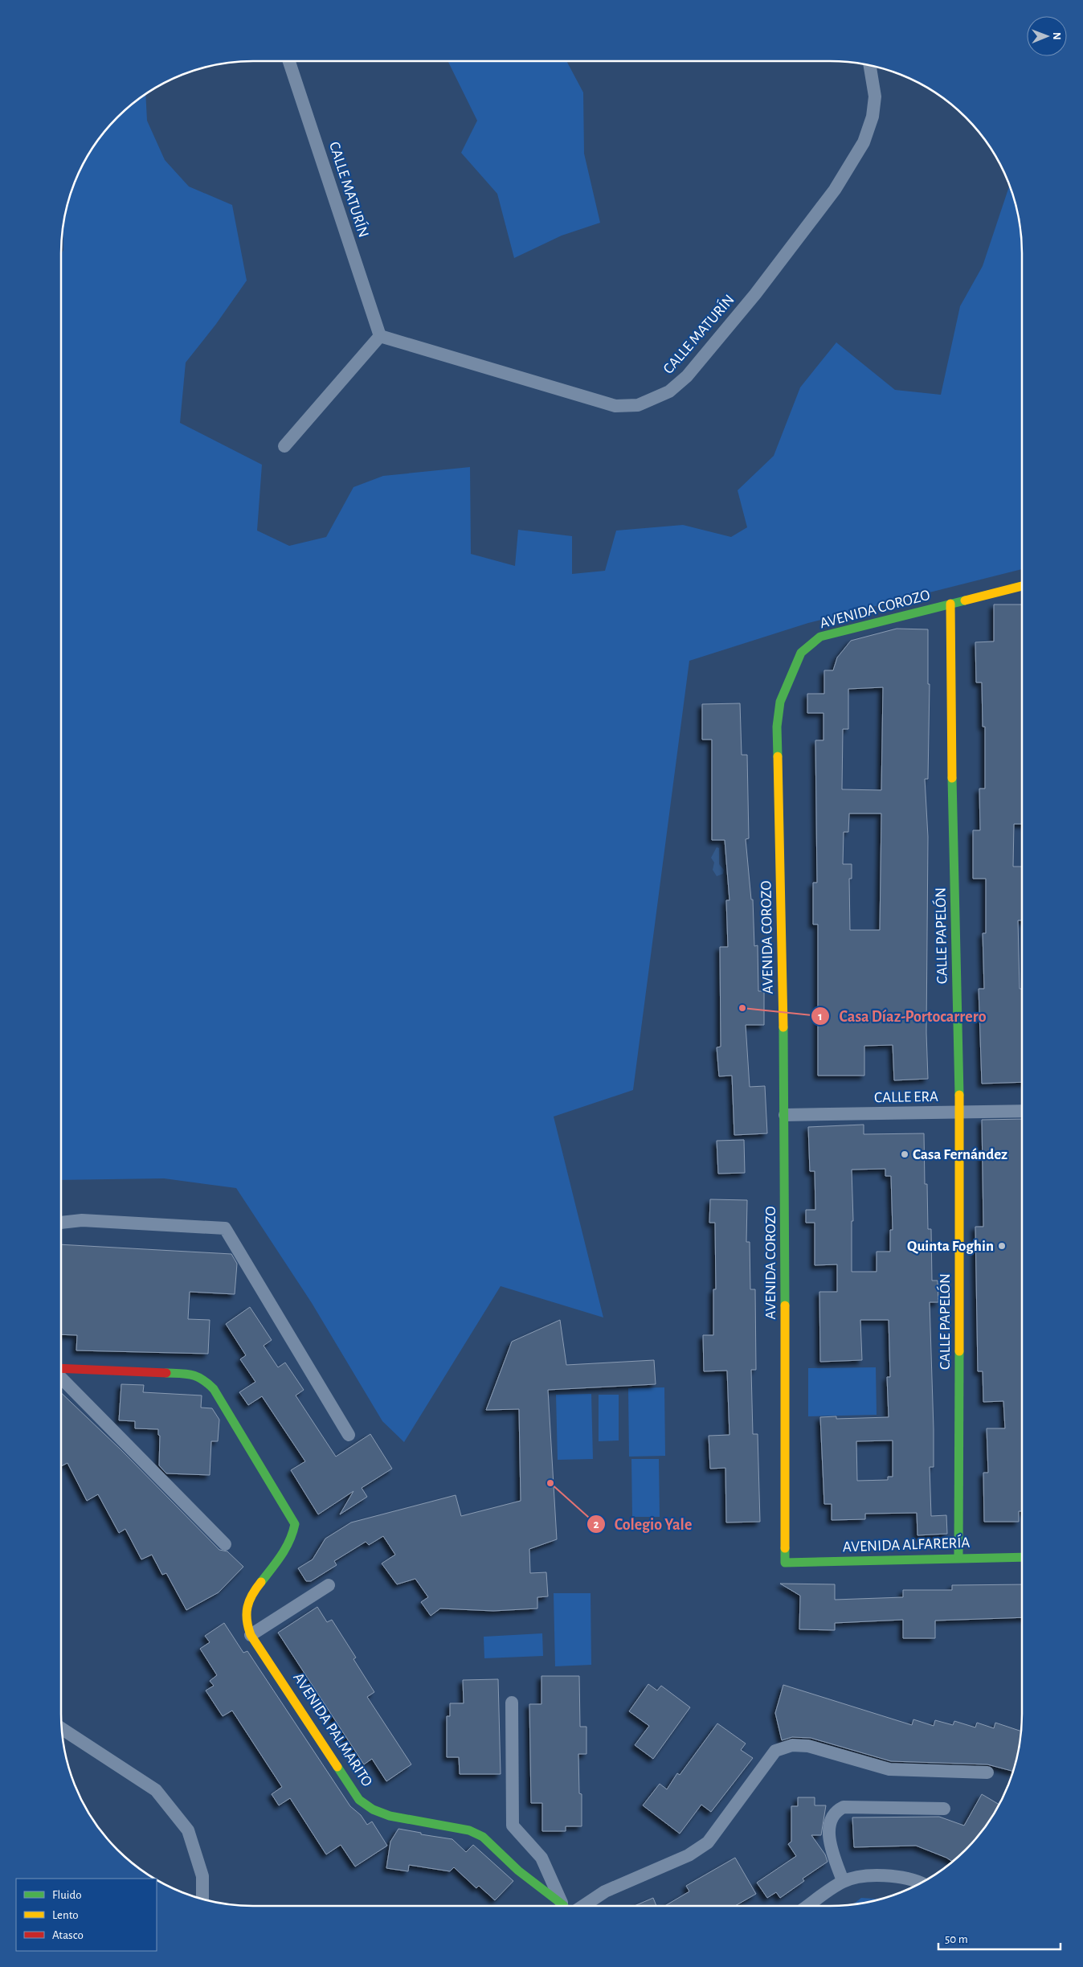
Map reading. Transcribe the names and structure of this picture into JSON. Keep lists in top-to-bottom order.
{
  "streets": {
    "street": [
      "CALLE MATURÍN",
      "AVENIDA COROZO",
      "CALLE PAPELÓN",
      "CALLE ERA",
      "AVENIDA ALFARERÍA",
      "AVENIDA PALMARITO"
    ]
  },
  "crossings": [
    ["AVENIDA COROZO", "CALLE PAPELÓN"],
    ["AVENIDA COROZO", "CALLE ERA"],
    ["AVENIDA COROZO", "AVENIDA ALFARERÍA"],
    ["CALLE PAPELÓN", "CALLE ERA"],
    ["CALLE PAPELÓN", "AVENIDA ALFARERÍA"]
  ],
  "places": [
    "Casa Díaz-Portocarrero",
    "Casa Fernández",
    "Quinta Foghin",
    "Colegio Yale"
  ],
  "legend": ["Fluido", "Lento", "Atasco"],
  "scale_bar": "50 m",
  "north": "right"
}
